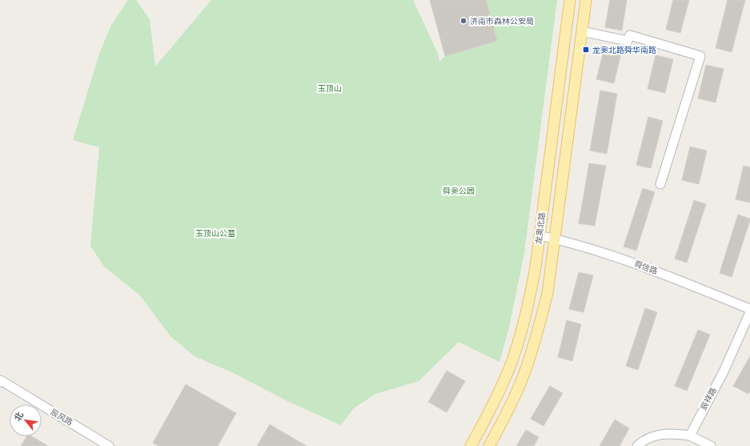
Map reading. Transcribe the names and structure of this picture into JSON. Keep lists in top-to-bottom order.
{
  "streets": {
    "main road": ["龙奥北路"],
    "street": ["舜信路", "辰祥路", "辰风路"]
  },
  "crossings": [
    ["龙奥北路", "舜信路"]
  ],
  "parks": ["玉顶山", "舜奥公园", "玉顶山公墓"],
  "places": {
    "other": ["济南市森林公安局"],
    "transit": ["龙奥北路舜华南路"]
  },
  "north": "top left"
}
